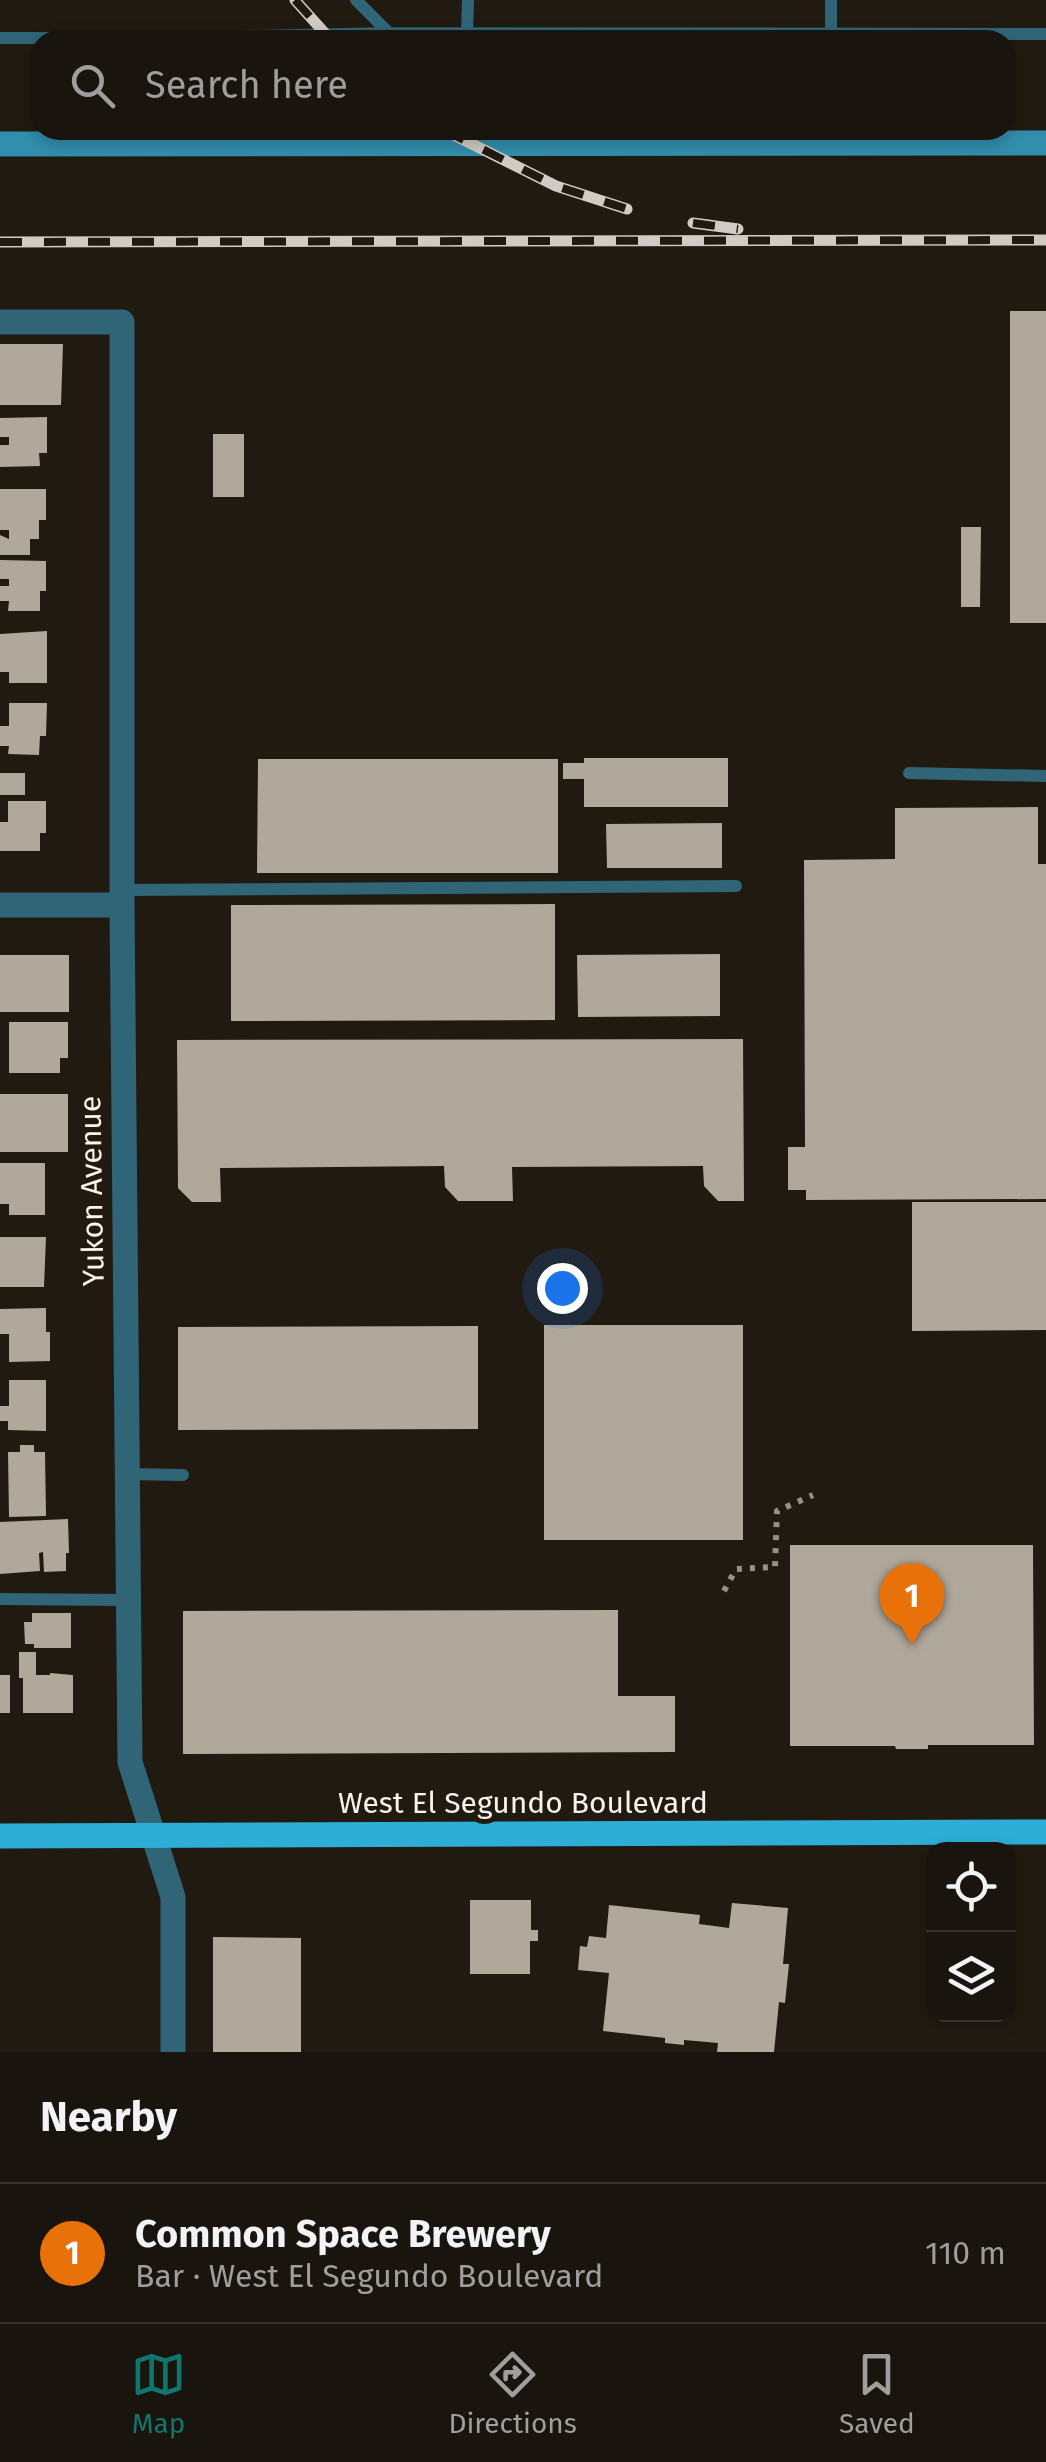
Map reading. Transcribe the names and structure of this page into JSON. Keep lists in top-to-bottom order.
{
  "streets": {
    "main road": ["West El Segundo Boulevard"],
    "street": ["Yukon Avenue"]
  },
  "crossings": [
    ["Yukon Avenue", "West El Segundo Boulevard"]
  ],
  "page": {
    "search": "Search here",
    "pins": "1",
    "heading": "Nearby",
    "list": [
      {
        "mark": "1",
        "name": "Common Space Brewery",
        "note": "Bar · West El Segundo Boulevard",
        "value": "110 m"
      }
    ],
    "nav": ["Map", "Directions", "Saved"]
  }
}
